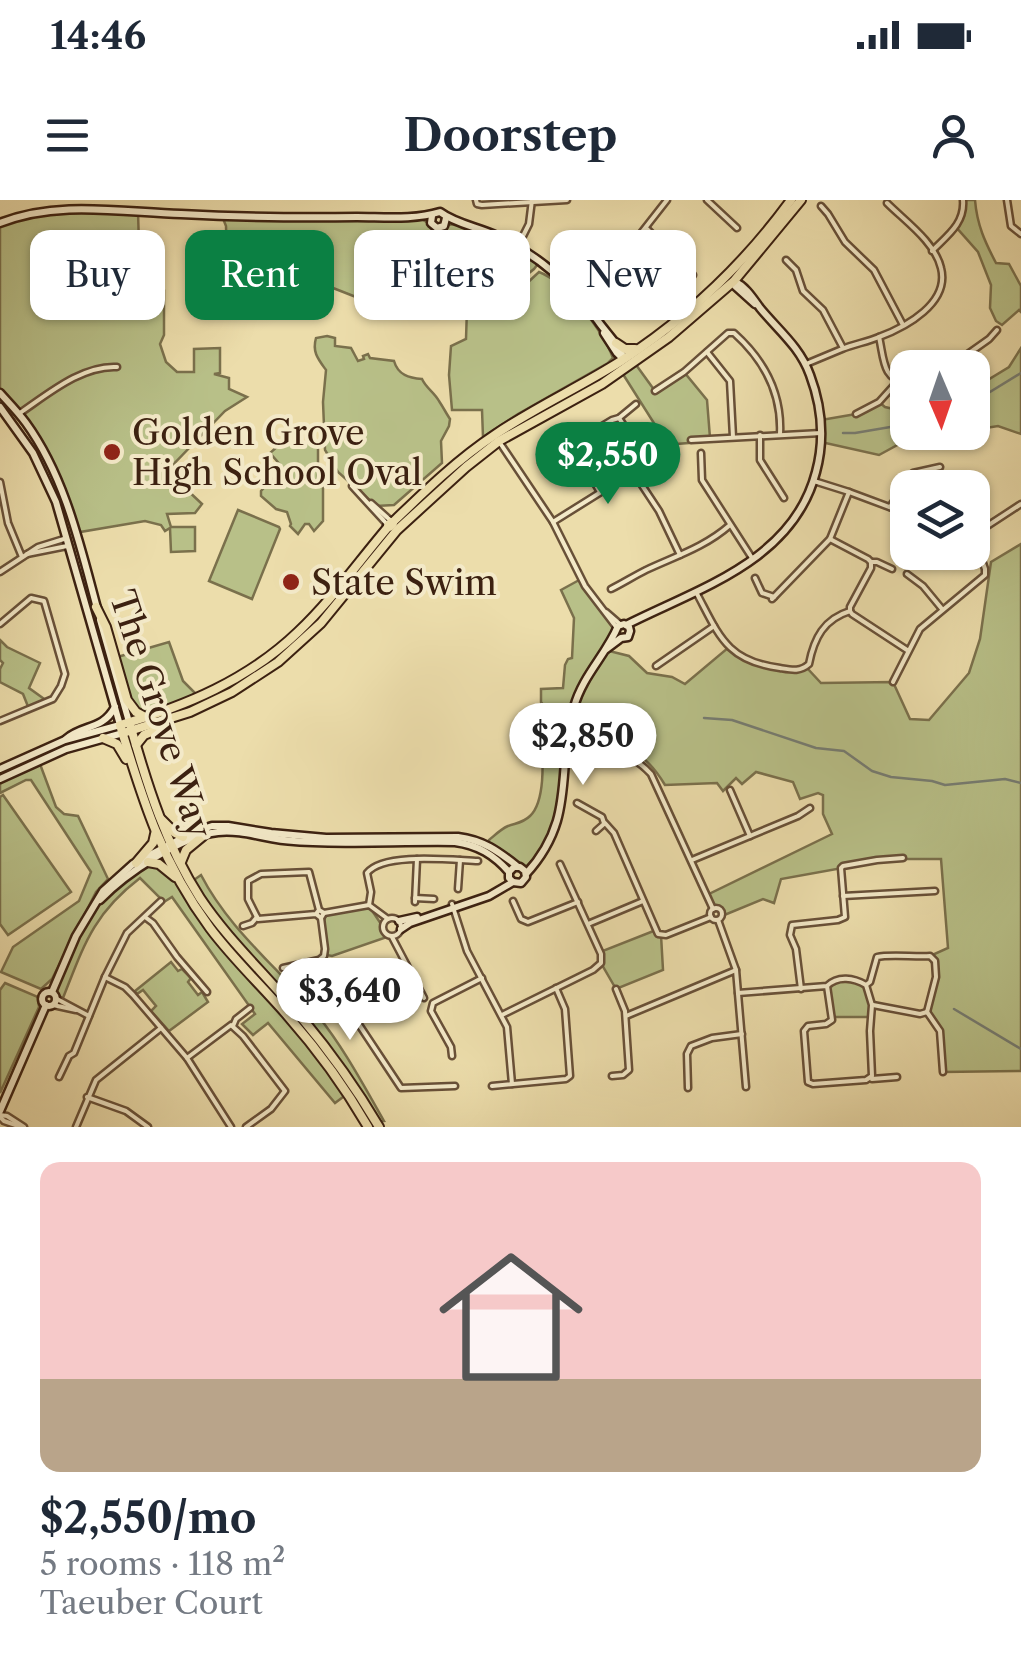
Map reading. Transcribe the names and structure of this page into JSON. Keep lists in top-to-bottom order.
{
  "streets": {
    "main road": ["The Grove Way"]
  },
  "places": ["Golden Grove High School Oval", "State Swim"],
  "north": "bottom",
  "page": {
    "status": "14:46",
    "header": "Doorstep",
    "chip": [
      "Buy",
      "Rent",
      "Filters",
      "New"
    ],
    "price": ["$2,550", "$2,850", "$3,640"],
    "list": [
      {
        "name": "$2,550/mo",
        "note": "5 rooms · 118 m² · Taeuber Court"
      }
    ]
  }
}
